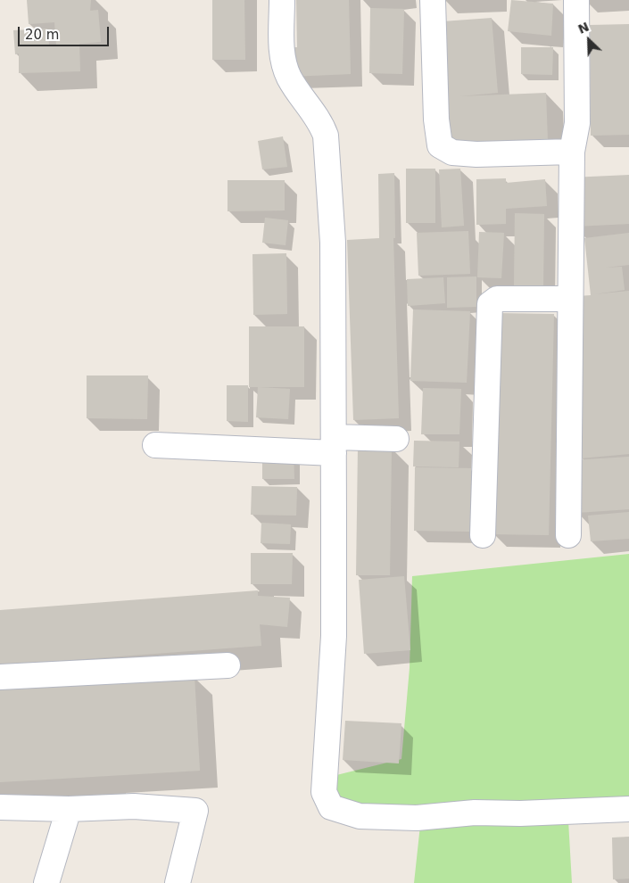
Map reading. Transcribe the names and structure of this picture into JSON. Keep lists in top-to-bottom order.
{
  "scale_bar": "20 m",
  "north": "top left"
}
